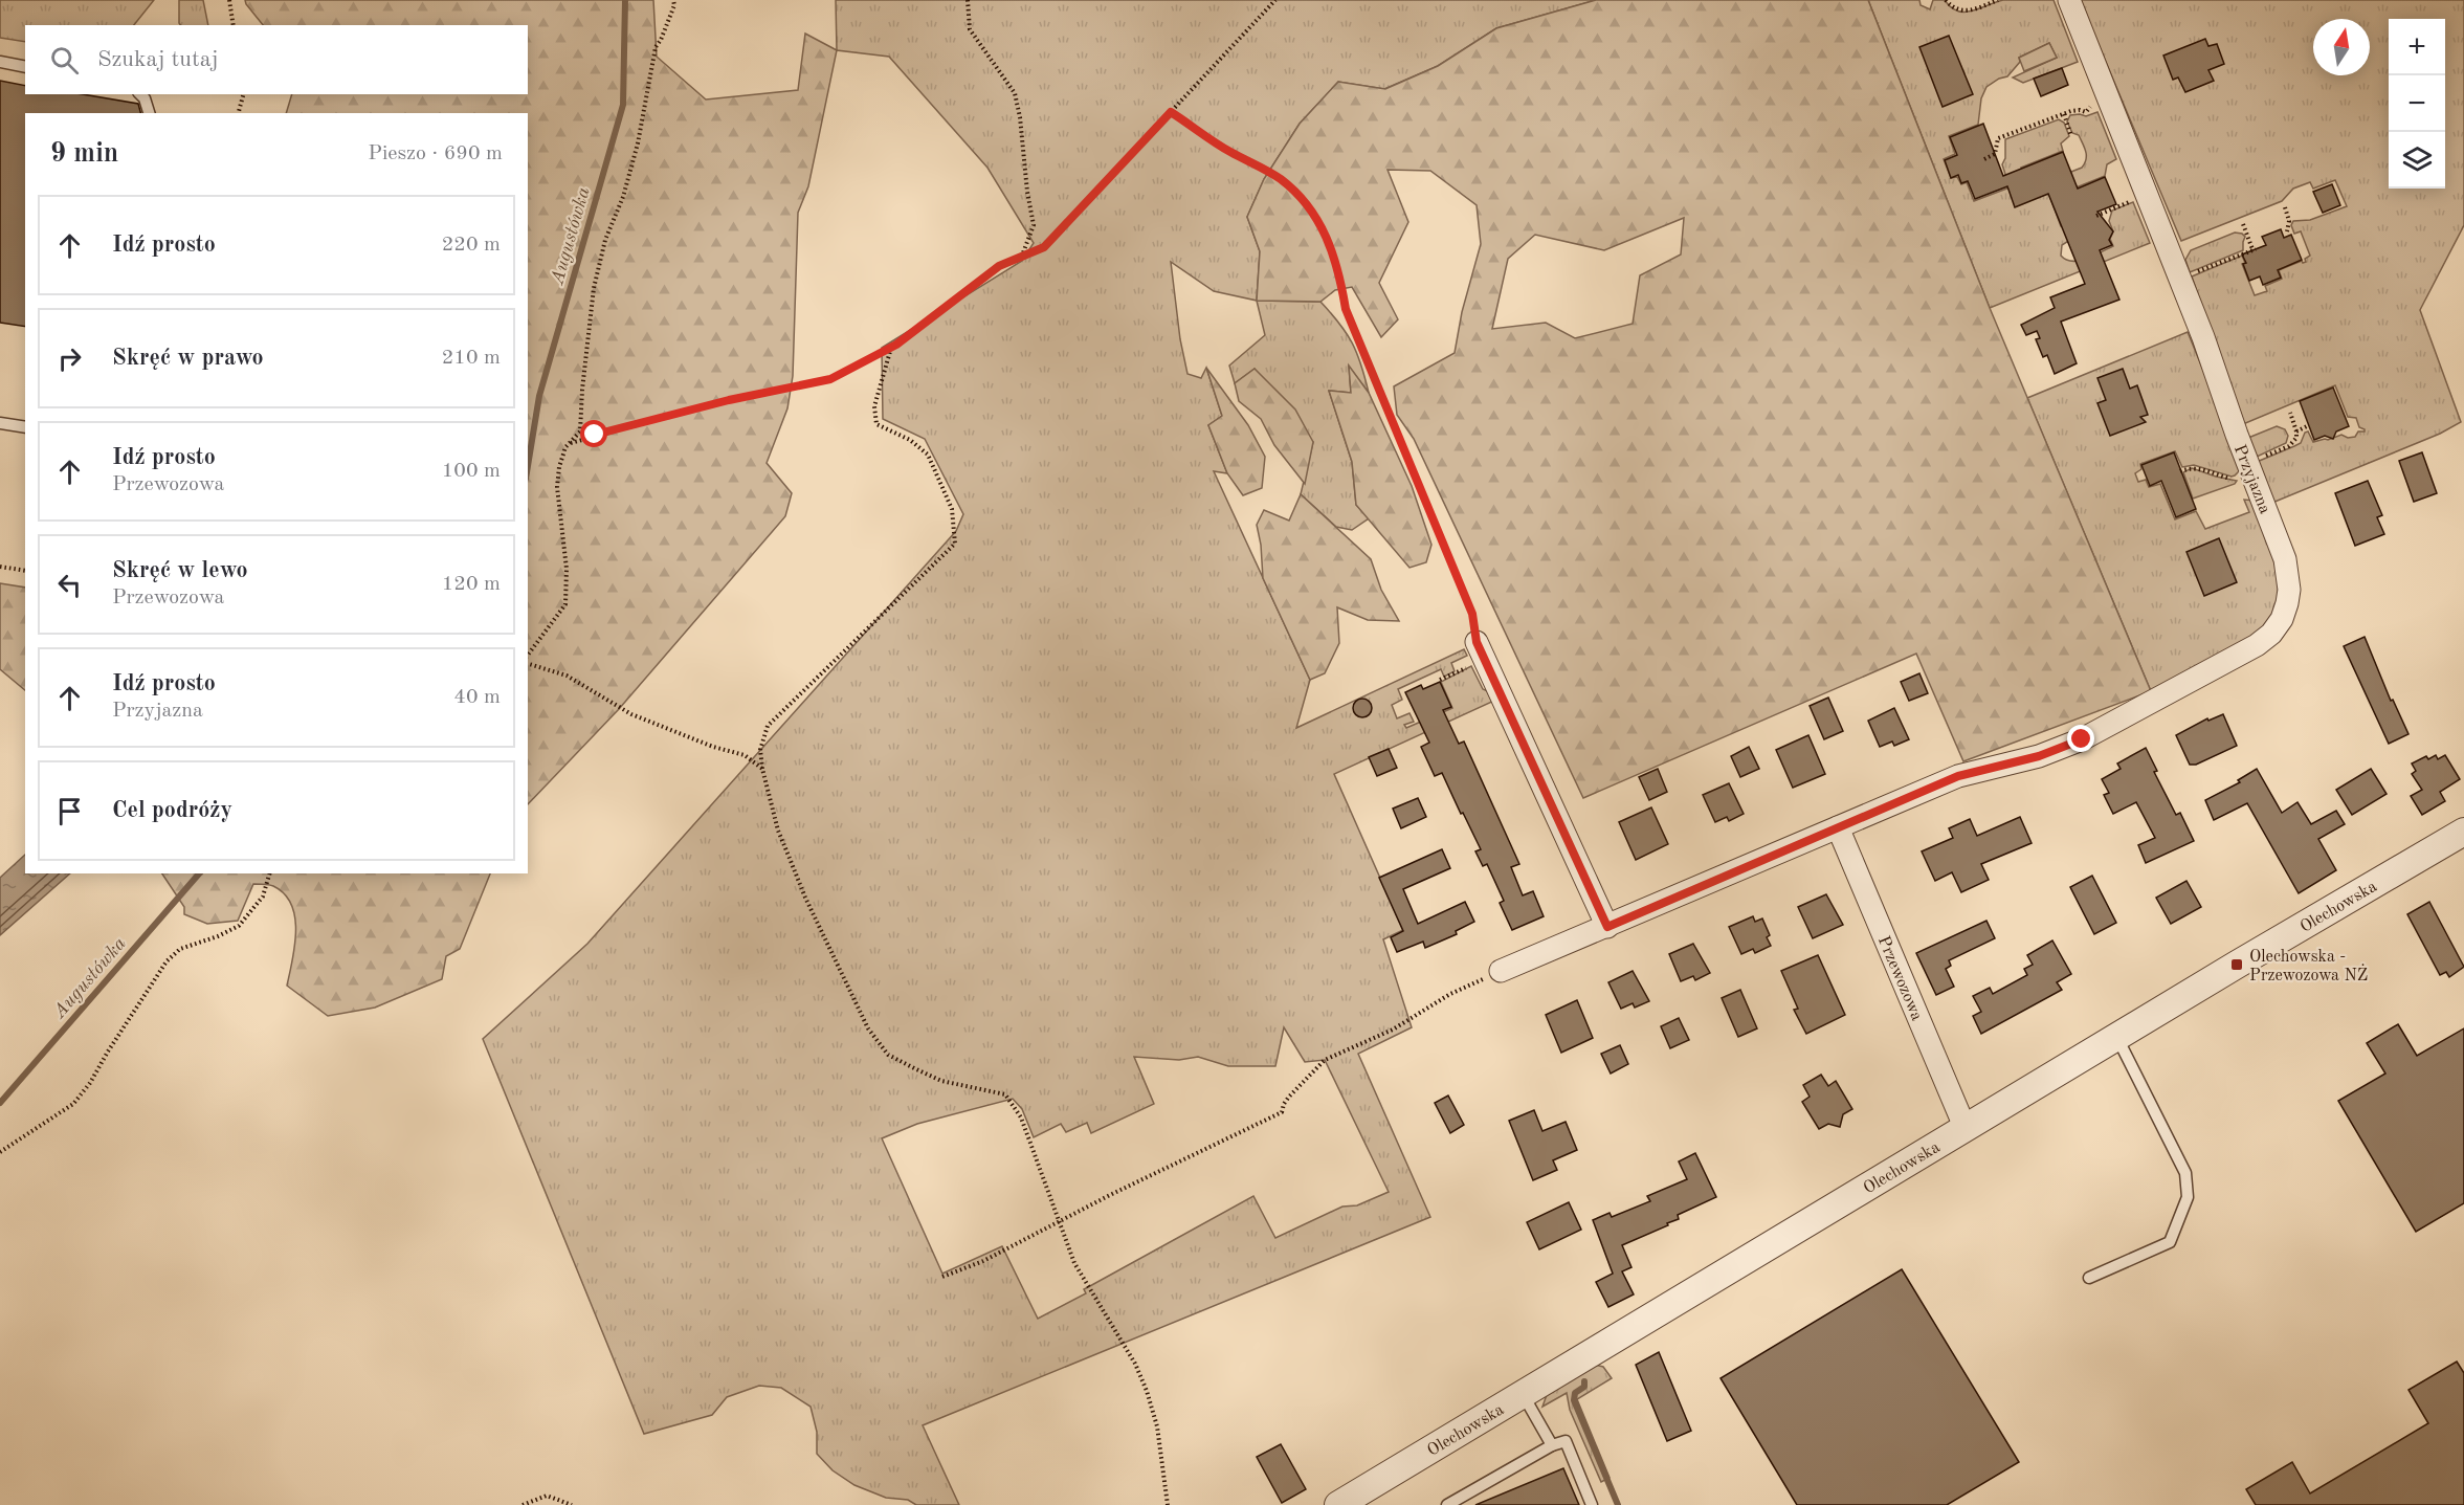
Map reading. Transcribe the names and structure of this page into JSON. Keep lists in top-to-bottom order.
{
  "streets": {
    "street": ["Przyjazna", "Olechowska", "Przewozowa"]
  },
  "crossings": [
    ["Przyjazna", "Przewozowa"],
    ["Olechowska", "Przewozowa"]
  ],
  "water": ["Augustówka"],
  "places": {
    "transit": ["Olechowska - Przewozowa NŻ"]
  },
  "north": "top",
  "page": {
    "map_buttons": ["+", "−"],
    "search": "Szukaj tutaj",
    "heading": ["9 min", "Pieszo · 690 m"],
    "list": [
      ["Idź prosto", "220 m"],
      ["Skręć w prawo", "210 m"],
      ["Idź prosto", "Przewozowa", "100 m"],
      ["Skręć w lewo", "Przewozowa", "120 m"],
      ["Idź prosto", "Przyjazna", "40 m"],
      "Cel podróży"
    ]
  }
}
